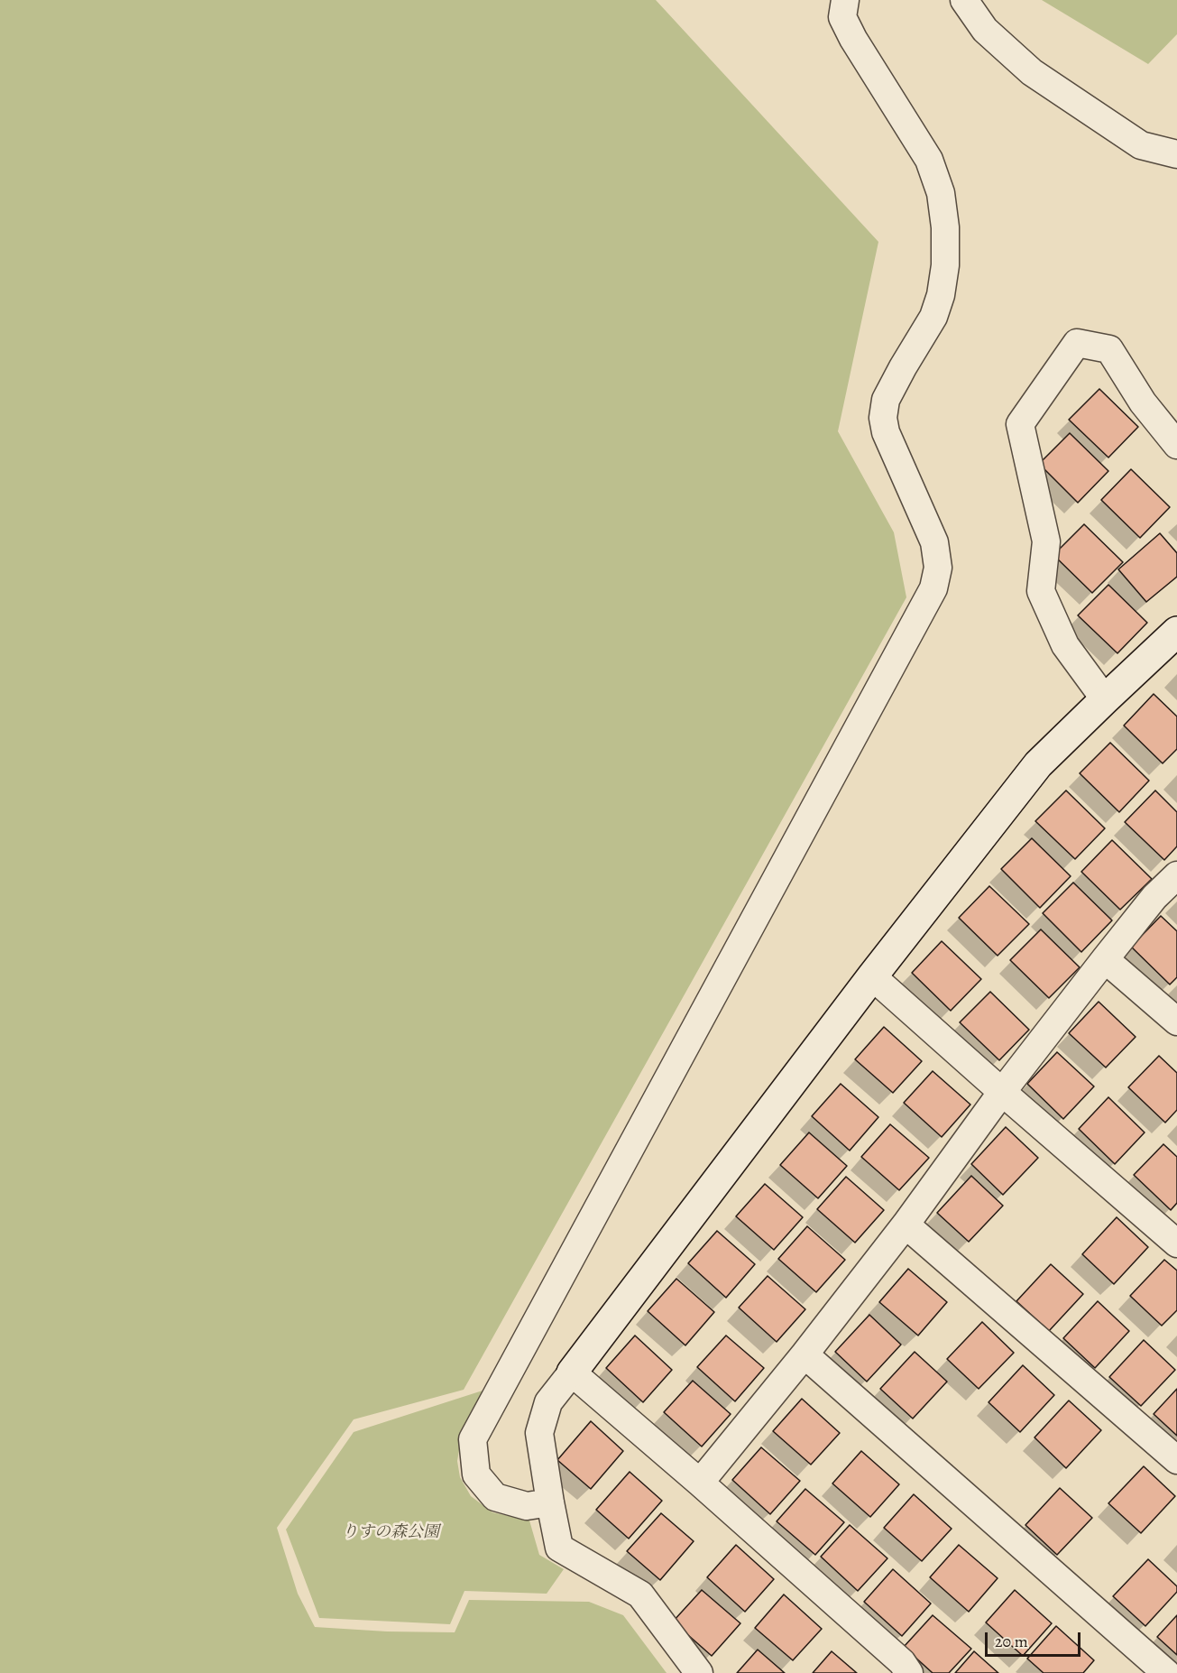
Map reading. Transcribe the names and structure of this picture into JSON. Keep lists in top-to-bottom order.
{
  "parks": ["りすの森公園"],
  "scale_bar": "20 m"
}
